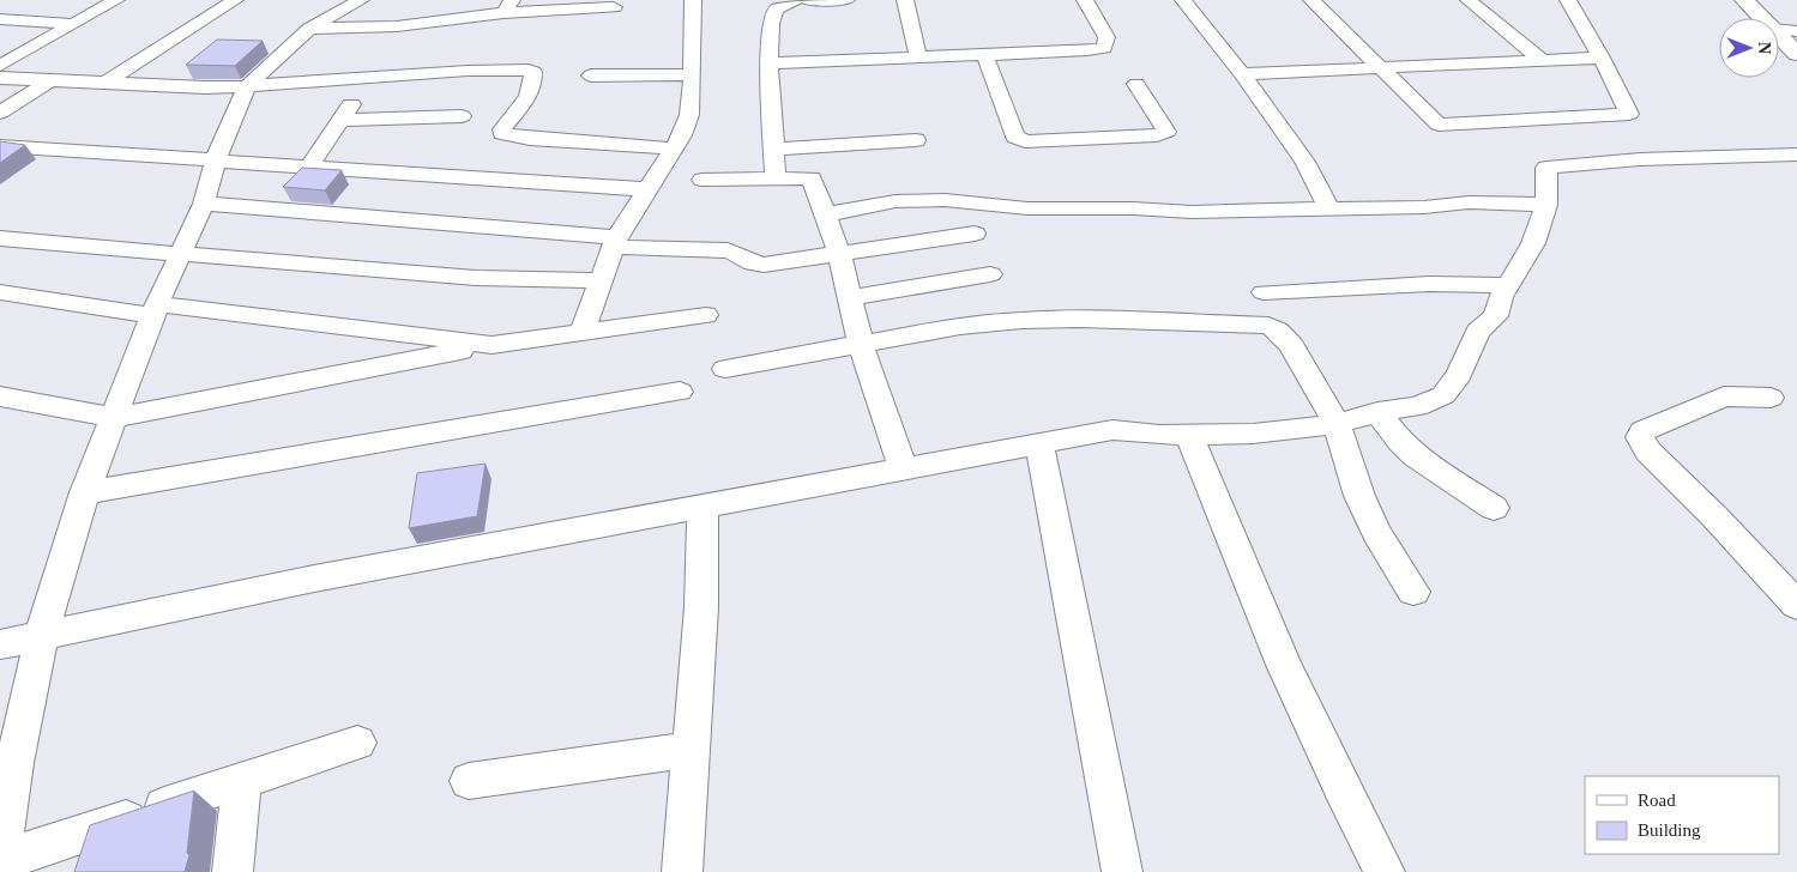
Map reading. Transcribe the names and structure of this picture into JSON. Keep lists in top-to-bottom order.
{
  "legend": ["Road", "Building"],
  "north": "right"
}
